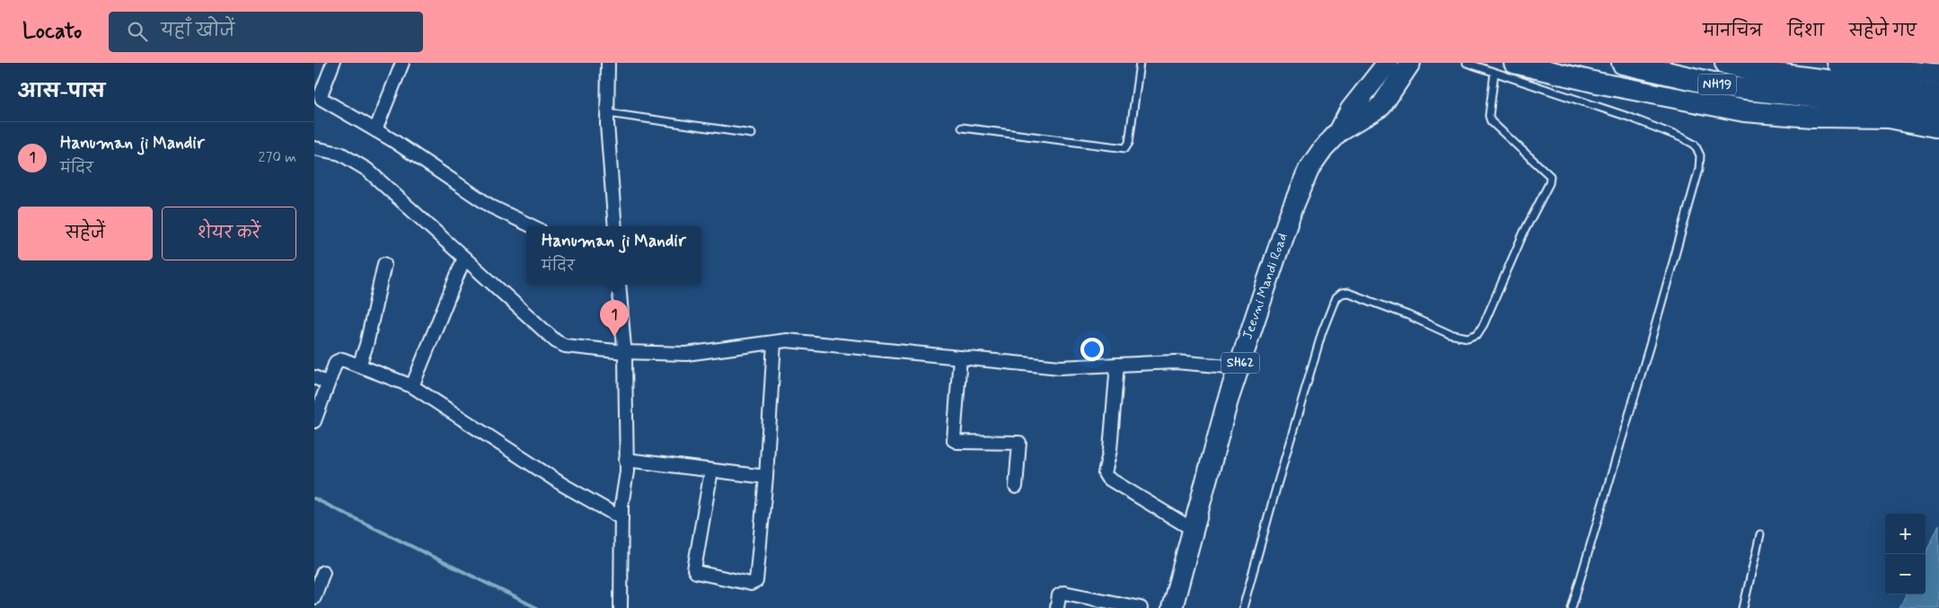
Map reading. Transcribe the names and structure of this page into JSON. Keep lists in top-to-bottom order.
{
  "streets": {
    "highway": ["NH19"],
    "main road": ["Jeevni Mandi Road", "SH62"]
  },
  "page": {
    "header": "Locato",
    "search": "यहाँ खोजें",
    "nav": ["मानचित्र", "दिशा", "सहेजे गए"],
    "heading": "आस-पास",
    "list": [
      {
        "mark": "1",
        "name": "Hanuman ji Mandir",
        "note": "मंदिर",
        "value": "270 m"
      }
    ],
    "buttons": ["सहेजें", "शेयर करें"],
    "popup": ["Hanuman ji Mandir", "मंदिर"],
    "pins": "1",
    "map_buttons": ["+", "−"]
  }
}
